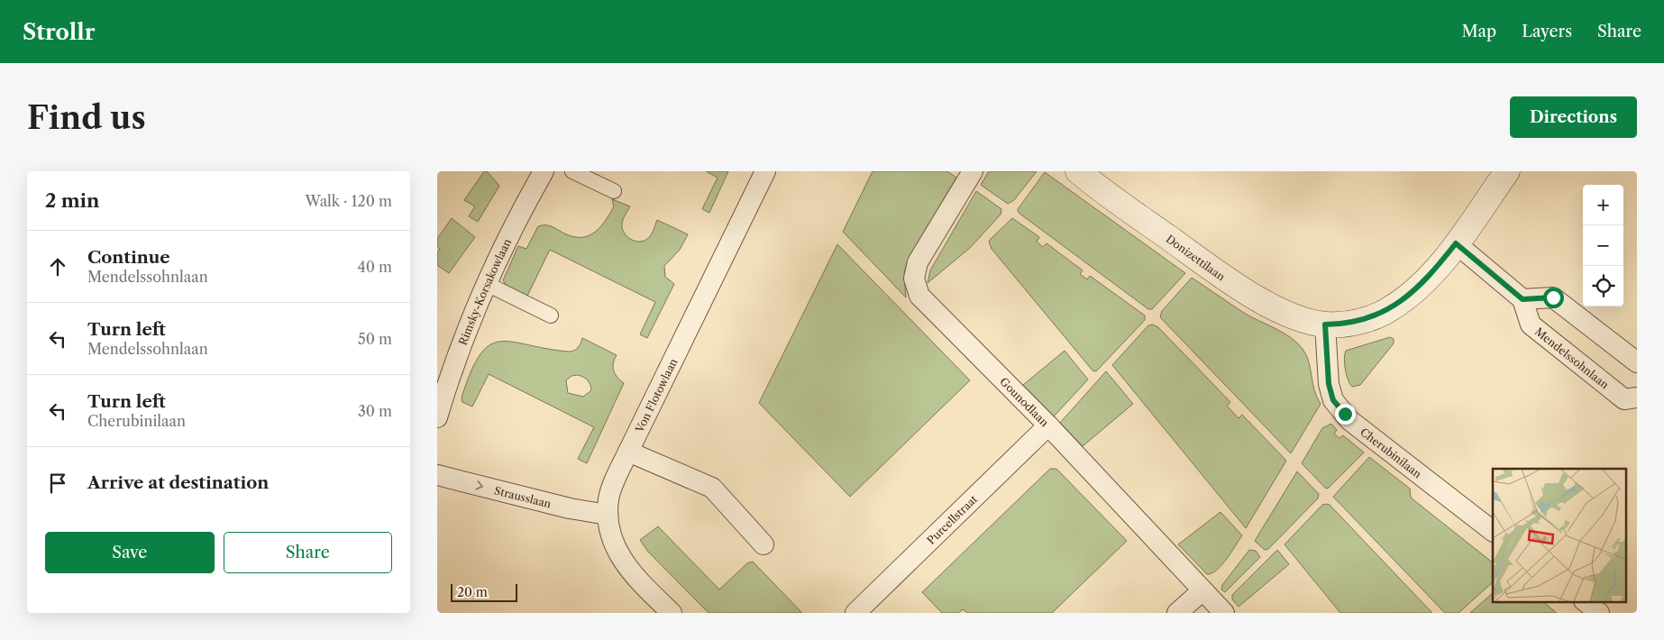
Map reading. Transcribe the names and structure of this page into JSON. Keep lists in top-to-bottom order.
{
  "streets": {
    "street": [
      "Donizettilaan",
      "Rimsky-Korsakowlaan",
      "Mendelssohnlaan",
      "Von Flotowlaan",
      "Gounodlaan",
      "Cherubinilaan",
      "Strausslaan",
      "Purcellstraat"
    ]
  },
  "crossings": [
    ["Donizettilaan", "Cherubinilaan"],
    ["Von Flotowlaan", "Strausslaan"],
    ["Gounodlaan", "Purcellstraat"]
  ],
  "one_way": ["Strausslaan"],
  "scale_bar": "20 m",
  "page": {
    "header": "Strollr",
    "nav": ["Map", "Layers", "Share"],
    "buttons": [
      "Directions",
      ["Save", "Share"]
    ],
    "title": "Find us",
    "heading": ["2 min", "Walk · 120 m"],
    "map_buttons": ["+", "−"],
    "list": [
      ["Continue", "Mendelssohnlaan", "40 m"],
      ["Turn left", "Mendelssohnlaan", "50 m"],
      ["Turn left", "Cherubinilaan", "30 m"],
      "Arrive at destination"
    ],
    "scale": "20 m"
  }
}
